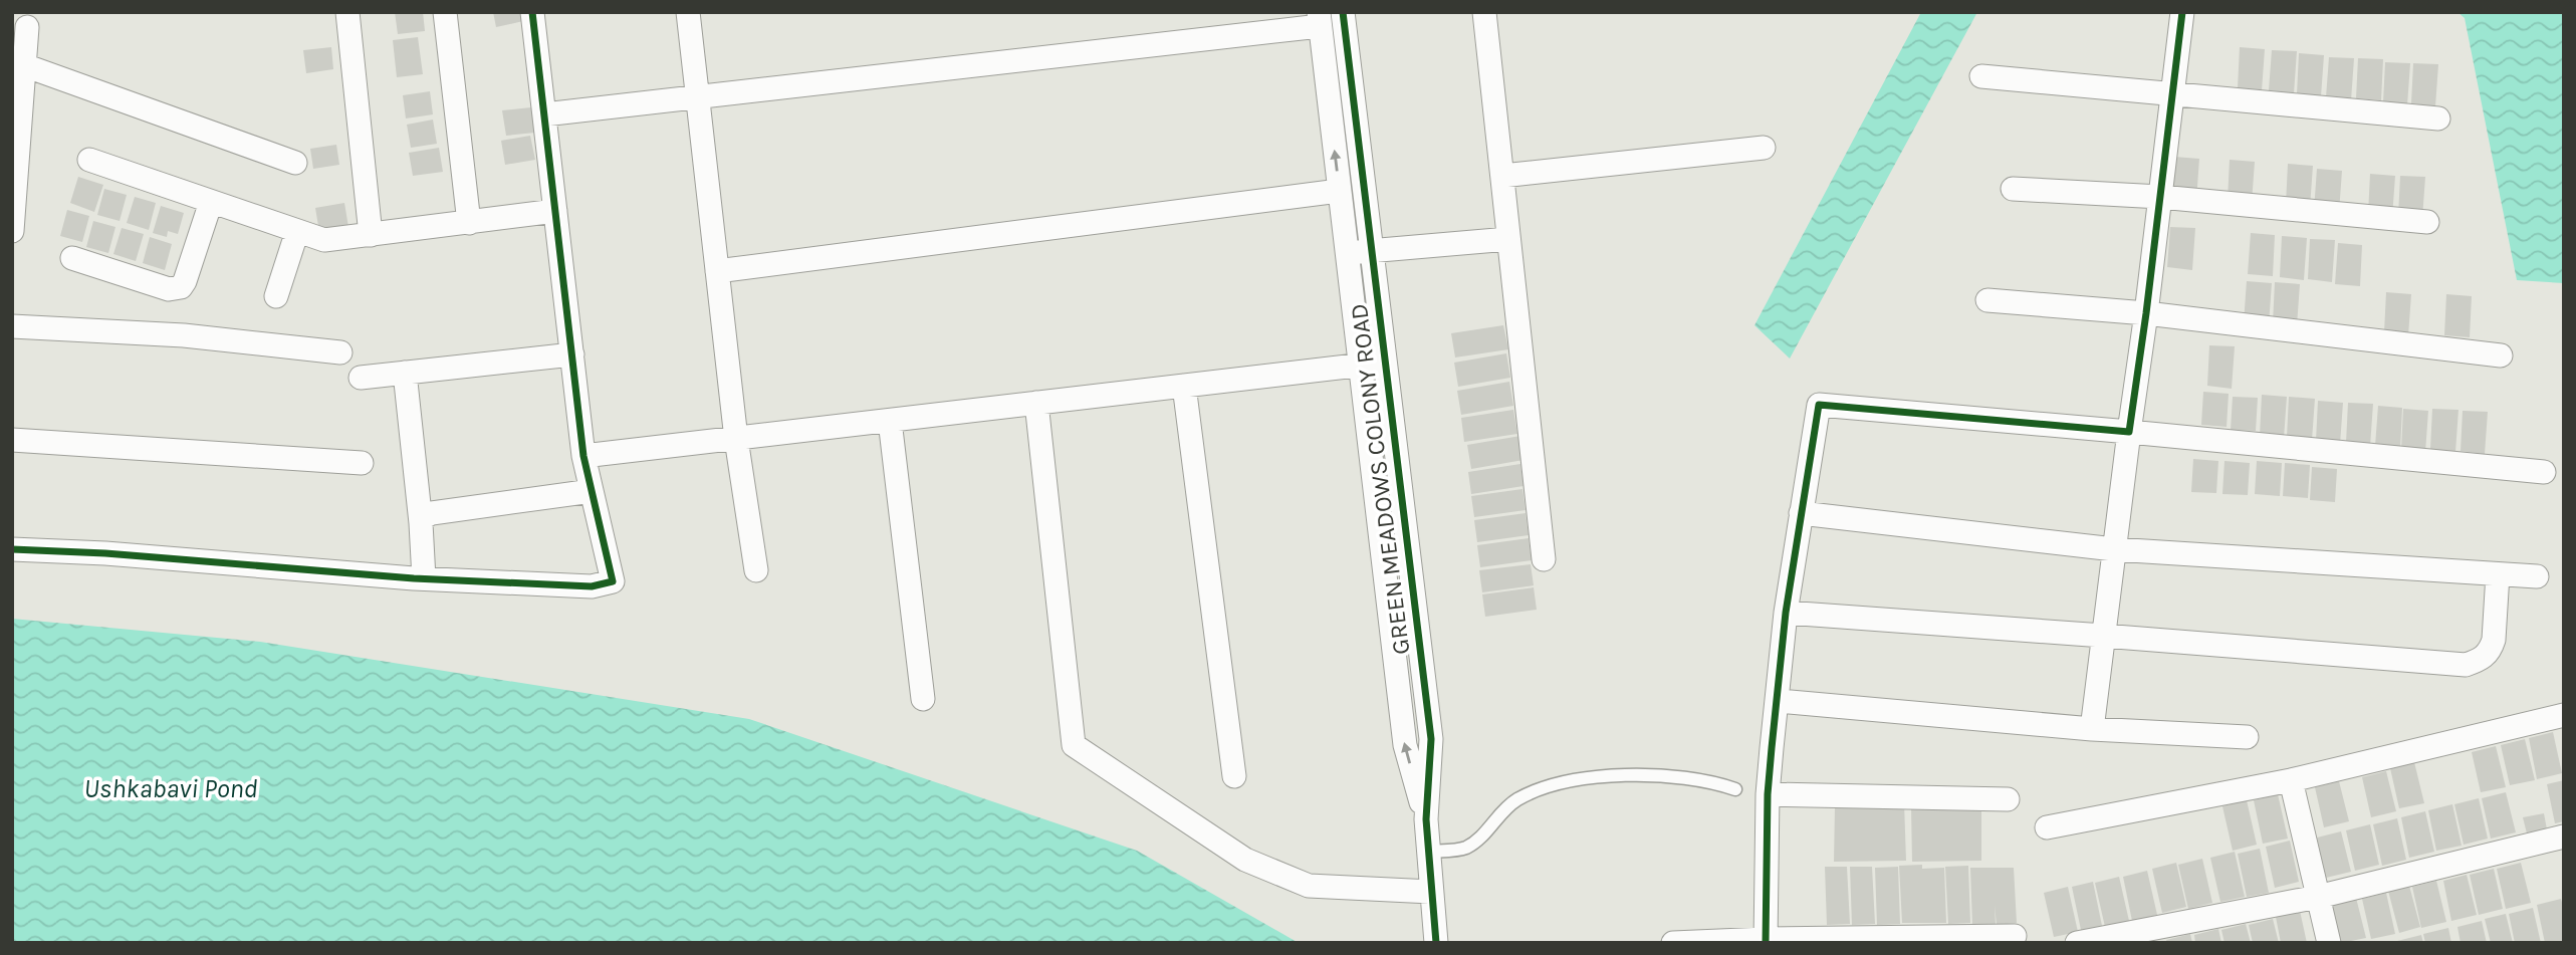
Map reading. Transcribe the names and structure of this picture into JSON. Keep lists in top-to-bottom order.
{
  "streets": {
    "street": ["GREEN MEADOWS COLONY ROAD"]
  },
  "water": ["Ushkabavi Pond"]
}
